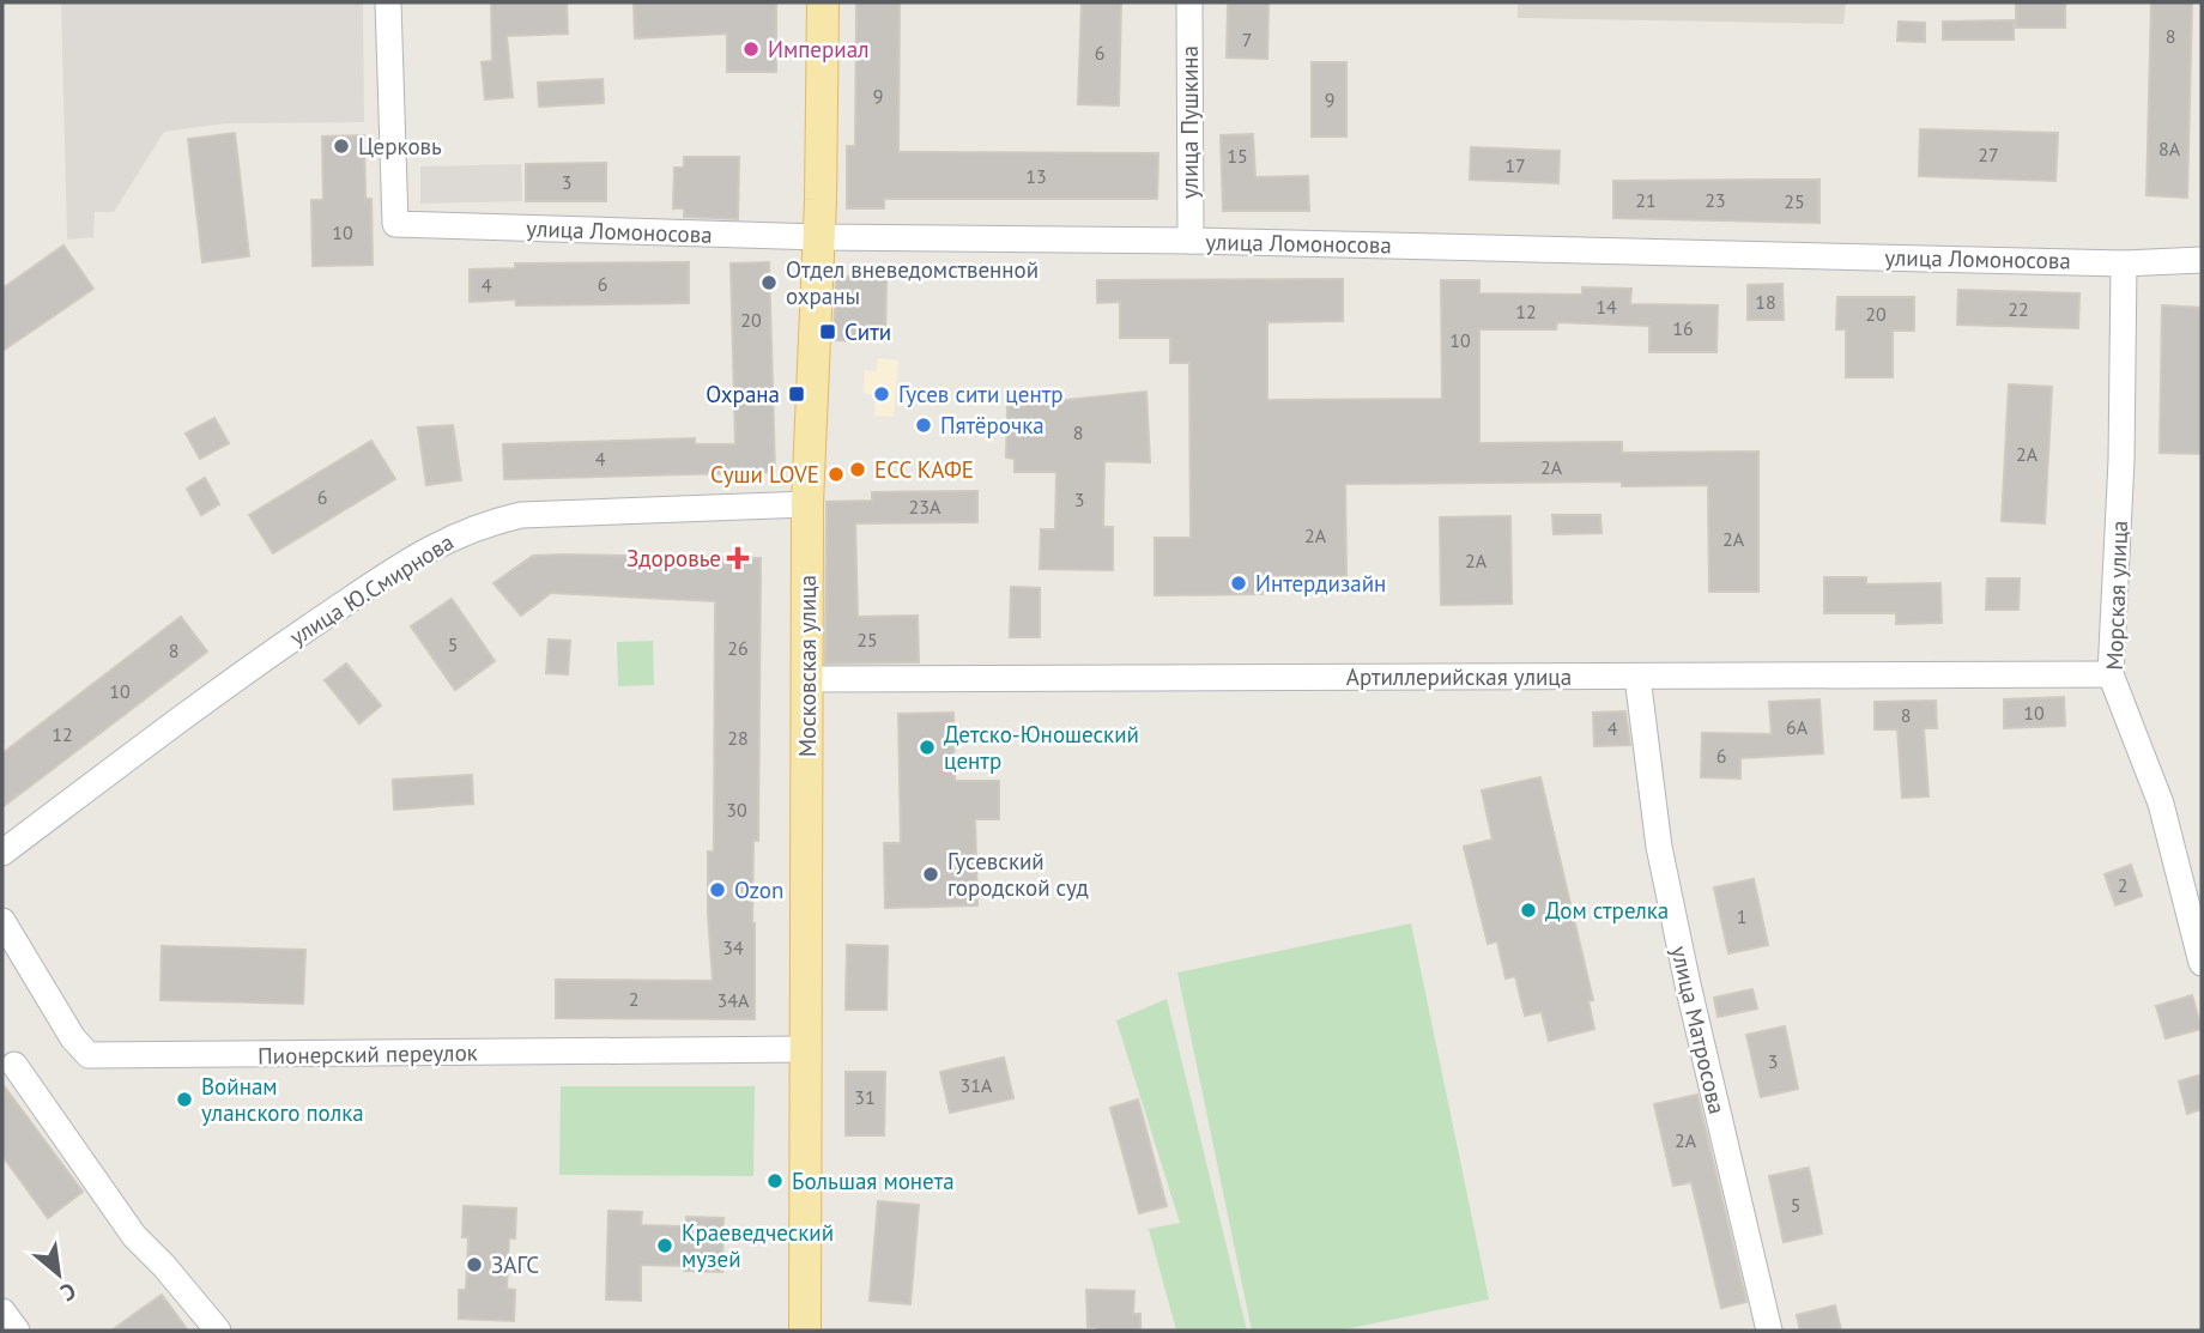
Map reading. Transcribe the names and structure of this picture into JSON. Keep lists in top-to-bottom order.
{
  "streets": {
    "main road": ["Московская улица"],
    "street": [
      "улица Пушкина",
      "улица Ломоносова",
      "улица Ю.Смирнова",
      "Морская улица",
      "Артиллерийская улица",
      "улица Матросова",
      "Пионерский переулок"
    ]
  },
  "crossings": [
    ["улица Пушкина", "улица Ломоносова"],
    ["улица Ломоносова", "Морская улица"],
    ["улица Ломоносова", "Московская улица"],
    ["улица Ю.Смирнова", "Московская улица"],
    ["Морская улица", "Артиллерийская улица"],
    ["Московская улица", "Артиллерийская улица"],
    ["Московская улица", "Пионерский переулок"],
    ["Артиллерийская улица", "улица Матросова"]
  ],
  "places": {
    "other": [
      "Империал",
      "Церковь",
      "Отдел вневедомственной охраны",
      "Гусев сити центр",
      "Пятёрочка",
      "ЕСС КАФЕ",
      "Суши LOVE",
      "Интердизайн",
      "Детско-Юношеский центр",
      "Гусевский городской суд",
      "Ozon",
      "Дом стрелка",
      "Войнам уланского полка",
      "Большая монета",
      "Краеведческий музей",
      "ЗАГС"
    ],
    "transit": ["Сити", "Охрана"],
    "health": ["Здоровье"]
  },
  "house_numbers": [
    "8",
    "7",
    "6",
    "9",
    "9",
    "8А",
    "27",
    "15",
    "17",
    "13",
    "3",
    "21",
    "23",
    "25",
    "10",
    "6",
    "4",
    "18",
    "14",
    "22",
    "12",
    "20",
    "20",
    "16",
    "10",
    "8",
    "2А",
    "4",
    "2А",
    "6",
    "3",
    "23А",
    "2А",
    "2А",
    "2А",
    "25",
    "5",
    "26",
    "8",
    "10",
    "10",
    "8",
    "6А",
    "4",
    "12",
    "28",
    "6",
    "30",
    "2",
    "1",
    "34",
    "2",
    "34А",
    "3",
    "31А",
    "31",
    "2А",
    "5"
  ],
  "north": "bottom right"
}
